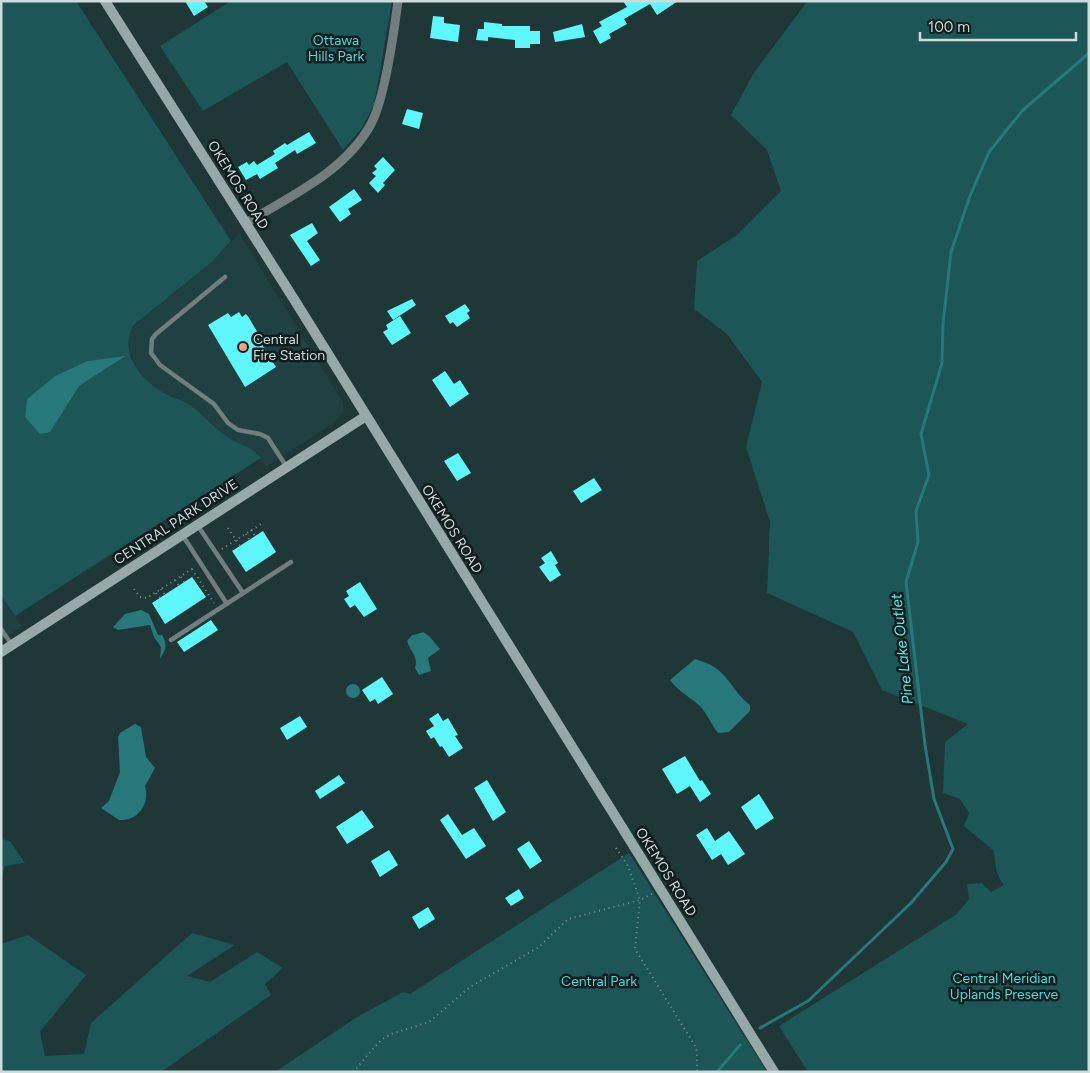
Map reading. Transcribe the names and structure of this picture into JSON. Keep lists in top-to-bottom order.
{
  "streets": {
    "street": ["OKEMOS ROAD", "CENTRAL PARK DRIVE"]
  },
  "crossings": [
    ["OKEMOS ROAD", "CENTRAL PARK DRIVE"]
  ],
  "water": ["Pine Lake Outlet"],
  "parks": ["Ottawa Hills Park", "Central Meridian Uplands Preserve", "Central Park"],
  "places": ["Central Fire Station"],
  "scale_bar": "100 m"
}
